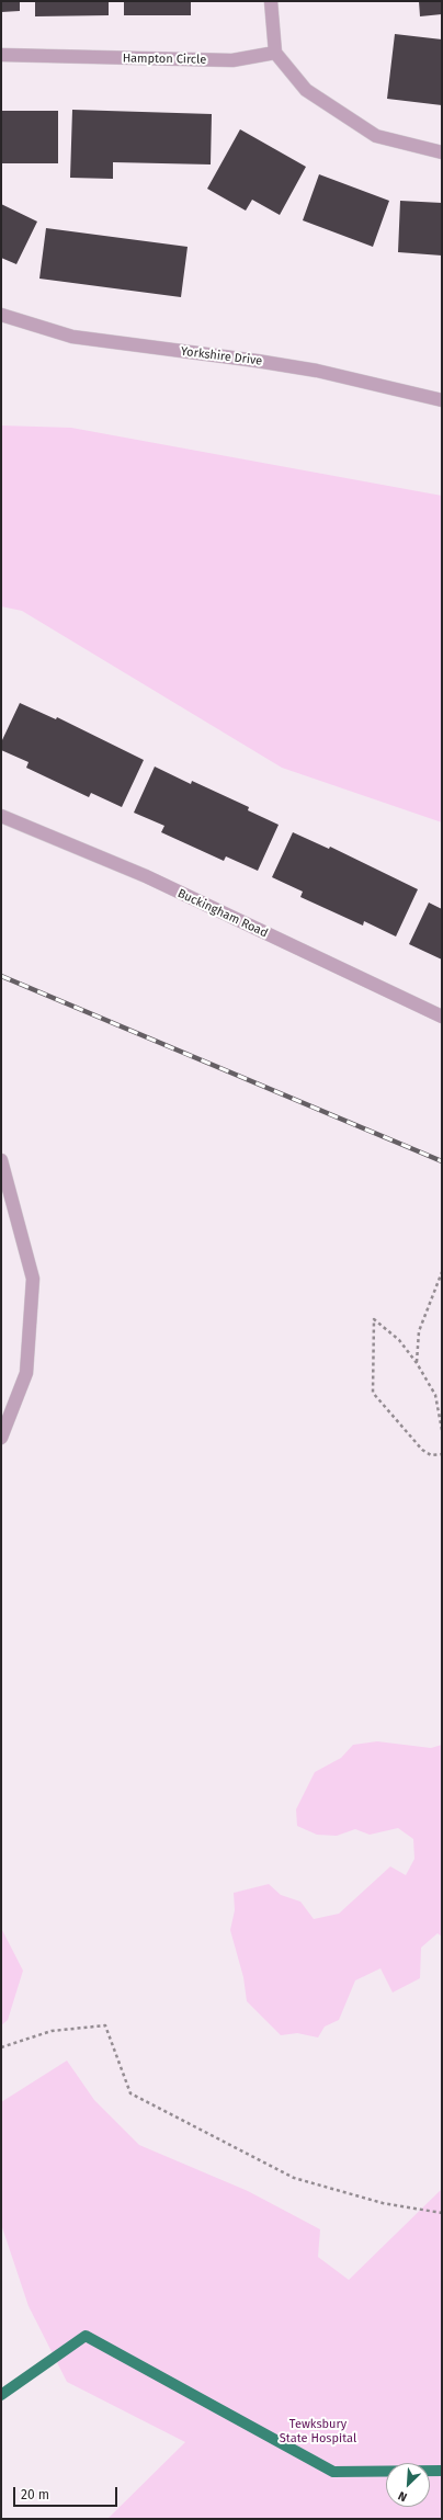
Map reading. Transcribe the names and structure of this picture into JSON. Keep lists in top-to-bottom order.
{
  "streets": {
    "street": ["Hampton Circle", "Yorkshire Drive", "Buckingham Road"]
  },
  "parks": ["Tewksbury State Hospital"],
  "scale_bar": "20 m",
  "north": "bottom left"
}
